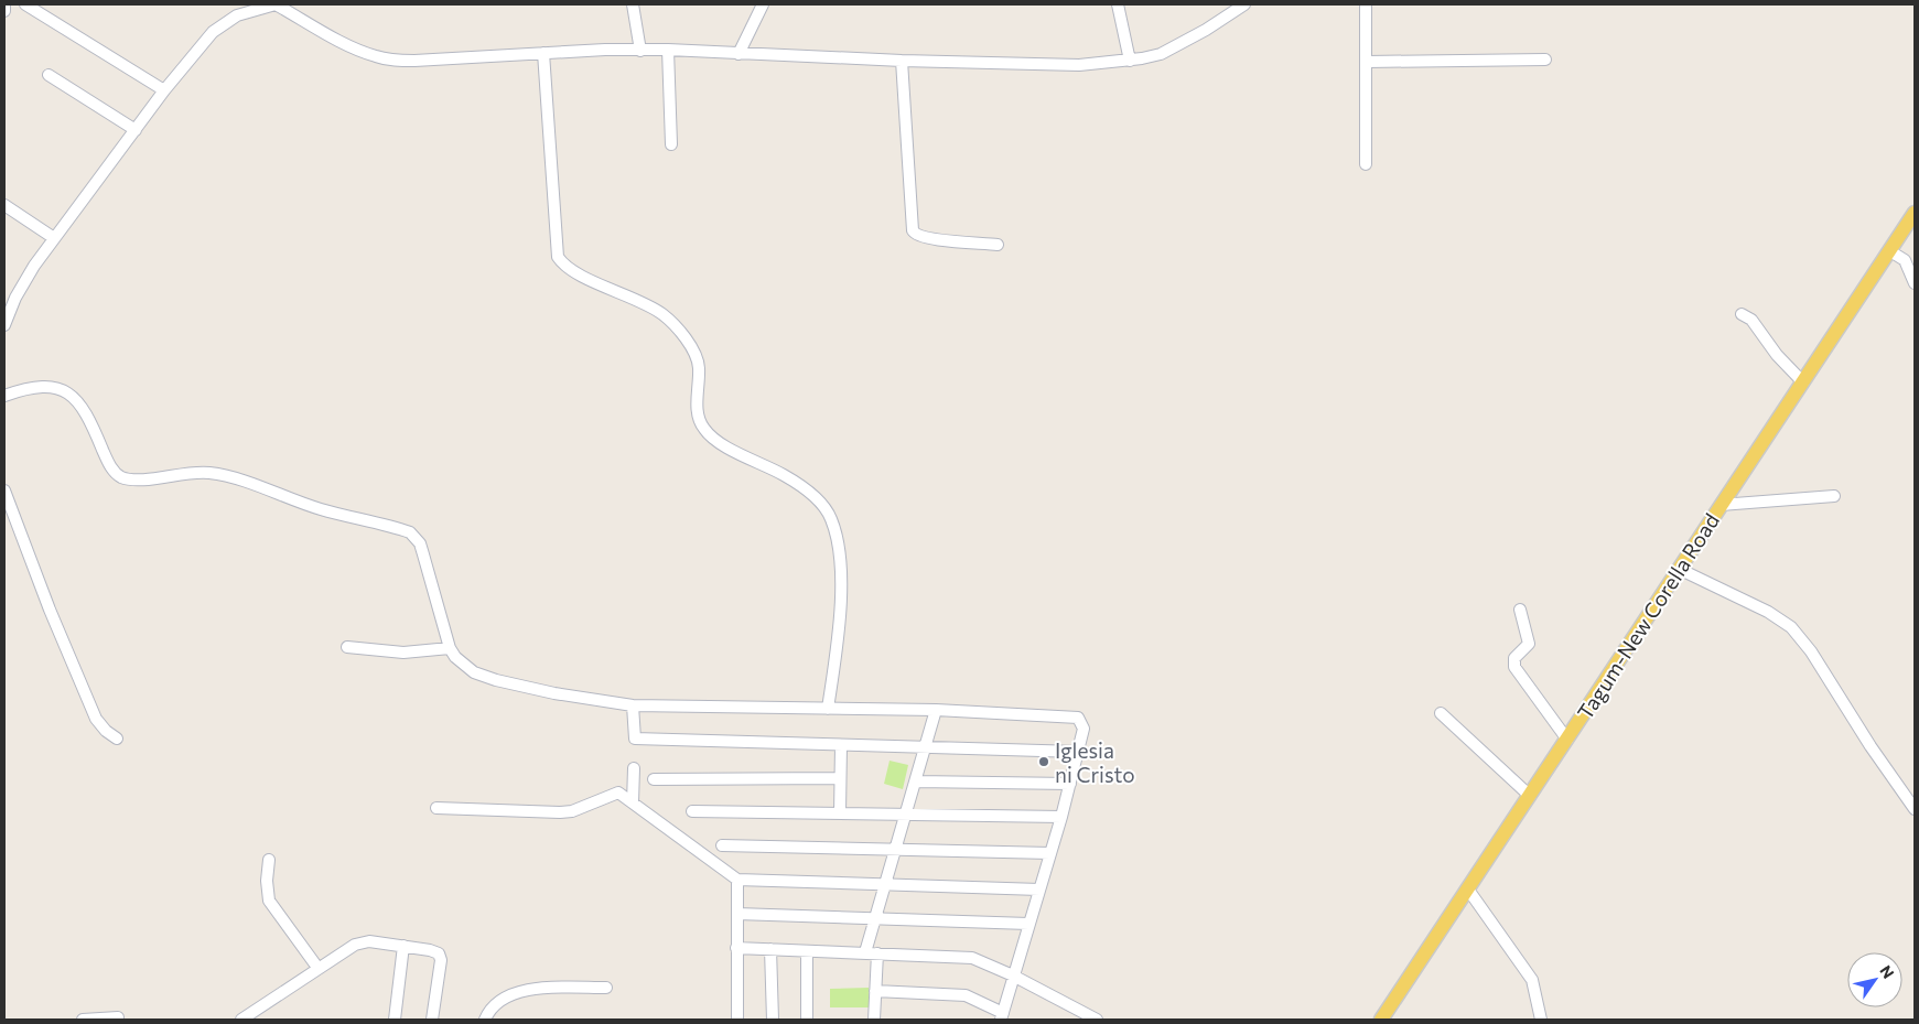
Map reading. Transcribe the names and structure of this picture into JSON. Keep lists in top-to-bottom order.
{
  "streets": {
    "main road": ["Tagum-New Corella Road"]
  },
  "places": ["Iglesia ni Cristo"],
  "north": "top right"
}
